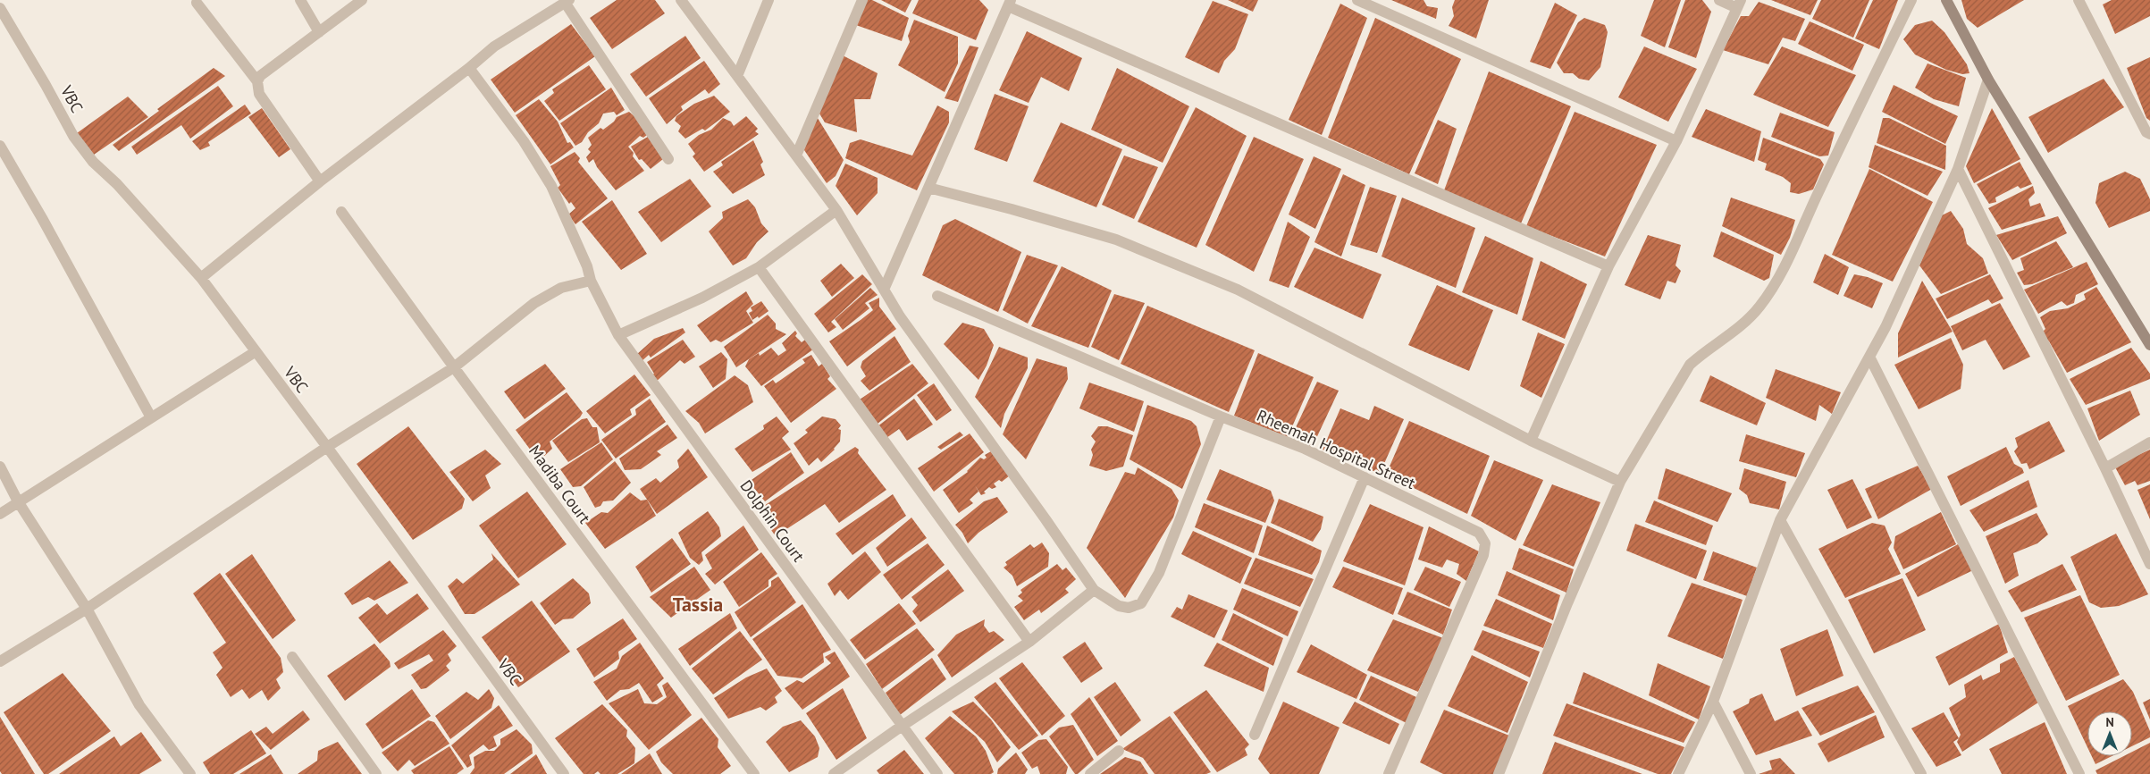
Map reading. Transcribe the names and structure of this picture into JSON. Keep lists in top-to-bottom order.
{
  "streets": {
    "street": [
      "VBC",
      "Rheemah Hospital Street",
      "Madiba Court",
      "Dolphin Court"
    ]
  },
  "districts": ["Tassia"],
  "north": "top"
}
